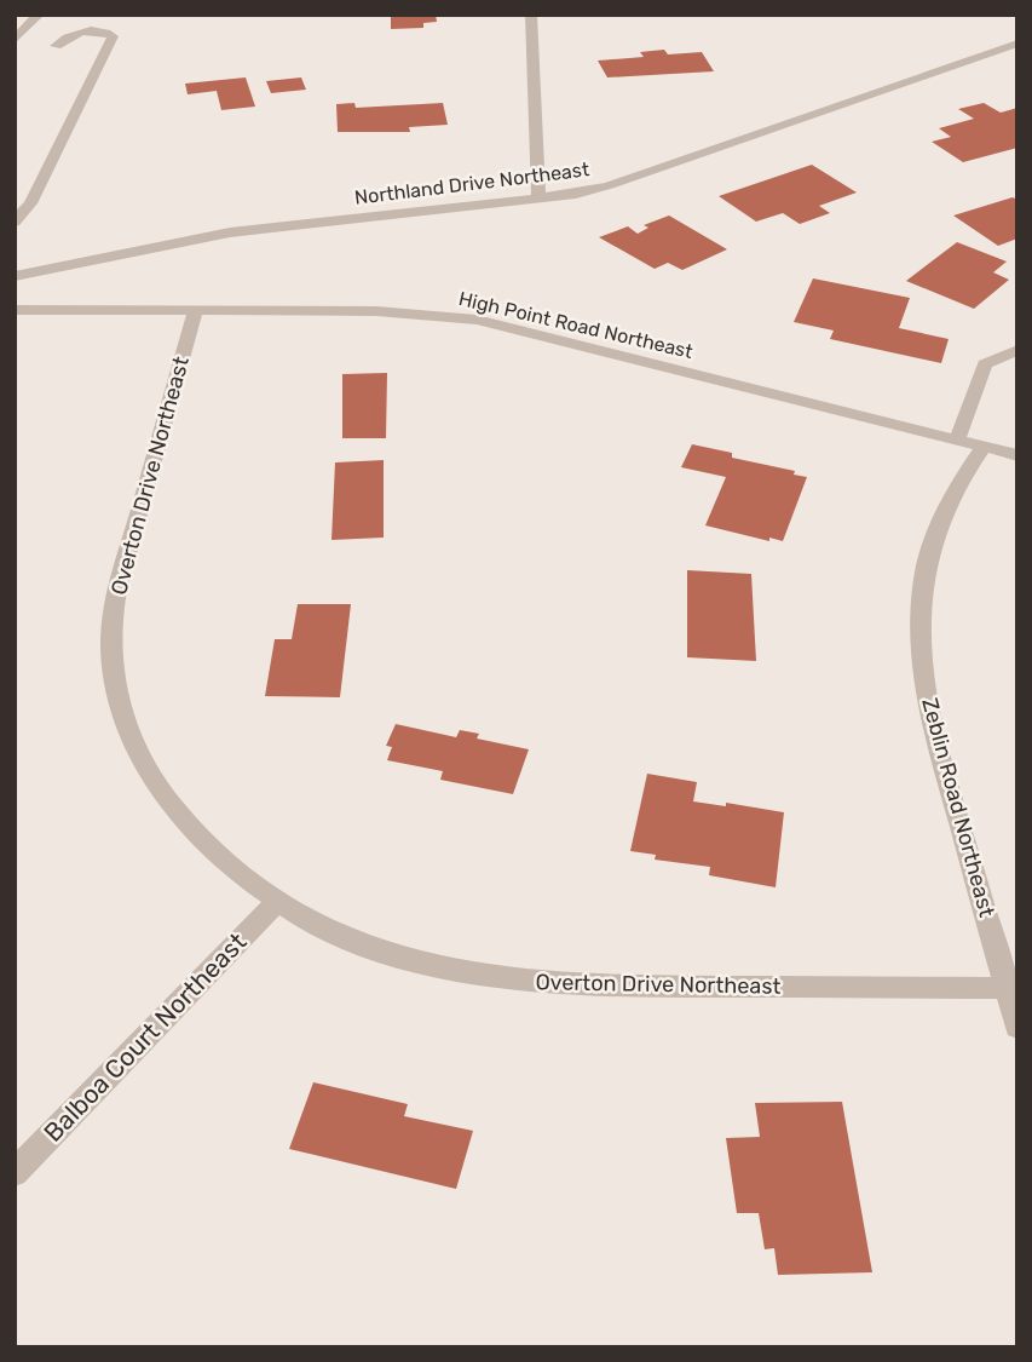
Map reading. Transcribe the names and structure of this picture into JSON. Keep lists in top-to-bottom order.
{
  "streets": {
    "street": [
      "Northland Drive Northeast",
      "High Point Road Northeast",
      "Overton Drive Northeast",
      "Zeblin Road Northeast",
      "Balboa Court Northeast"
    ]
  },
  "crossings": [
    ["High Point Road Northeast", "Overton Drive Northeast"],
    ["High Point Road Northeast", "Zeblin Road Northeast"],
    ["Overton Drive Northeast", "Zeblin Road Northeast"],
    ["Overton Drive Northeast", "Balboa Court Northeast"]
  ]
}
